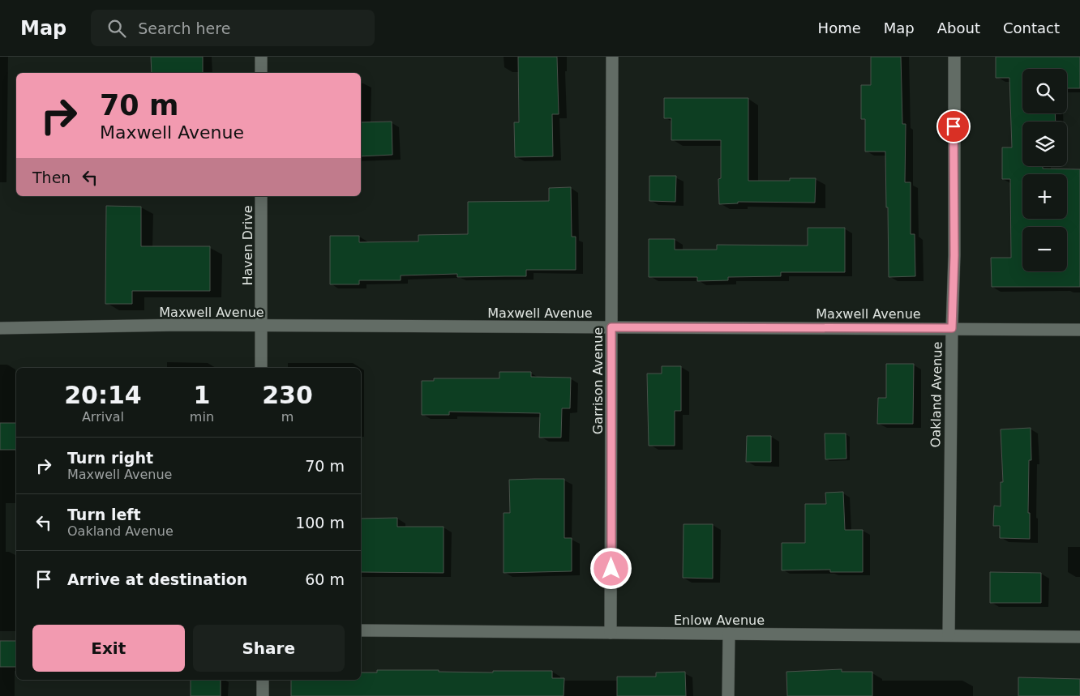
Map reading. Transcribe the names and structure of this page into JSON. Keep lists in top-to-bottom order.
{
  "streets": {
    "street": [
      "Haven Drive",
      "Maxwell Avenue",
      "Garrison Avenue",
      "Oakland Avenue",
      "Enlow Avenue"
    ]
  },
  "crossings": [
    ["Haven Drive", "Maxwell Avenue"],
    ["Maxwell Avenue", "Garrison Avenue"],
    ["Maxwell Avenue", "Oakland Avenue"],
    ["Garrison Avenue", "Enlow Avenue"],
    ["Oakland Avenue", "Enlow Avenue"]
  ],
  "page": {
    "header": "Map",
    "search": "Search here",
    "nav": [
      "Home",
      "Map",
      "About",
      "Contact"
    ],
    "map_buttons": ["+", "−"],
    "turn": ["70 m", "Maxwell Avenue"],
    "then": "Then",
    "eta": [
      "20:14",
      "Arrival",
      "1",
      "min",
      "230",
      "m"
    ],
    "list": [
      {
        "name": "Turn right",
        "note": "Maxwell Avenue",
        "value": "70 m"
      },
      {
        "name": "Turn left",
        "note": "Oakland Avenue",
        "value": "100 m"
      },
      {
        "name": "Arrive at destination",
        "value": "60 m"
      }
    ],
    "buttons": ["Exit", "Share"]
  }
}
